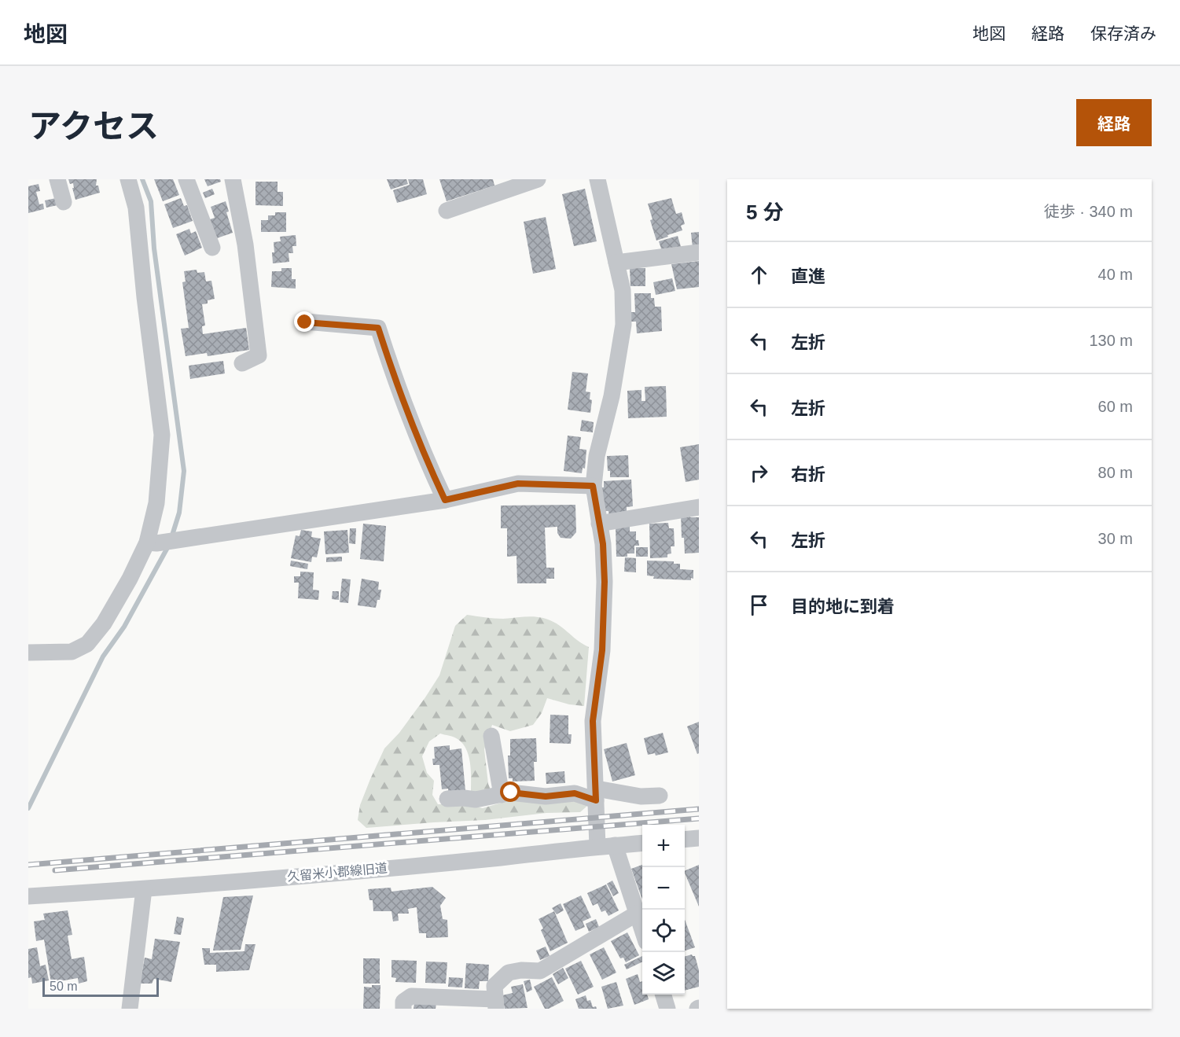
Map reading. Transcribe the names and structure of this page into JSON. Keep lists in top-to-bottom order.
{
  "streets": {
    "street": ["久留米小郡線旧道"]
  },
  "scale_bar": "50 m",
  "page": {
    "header": "地図",
    "nav": ["地図", "経路", "保存済み"],
    "title": "アクセス",
    "buttons": "経路",
    "heading": ["5 分", "徒歩 · 340 m"],
    "list": [
      ["直進", "40 m"],
      ["左折", "130 m"],
      ["左折", "60 m"],
      ["右折", "80 m"],
      ["左折", "30 m"],
      "目的地に到着"
    ],
    "map_buttons": ["+", "−"],
    "scale": "50 m"
  }
}
